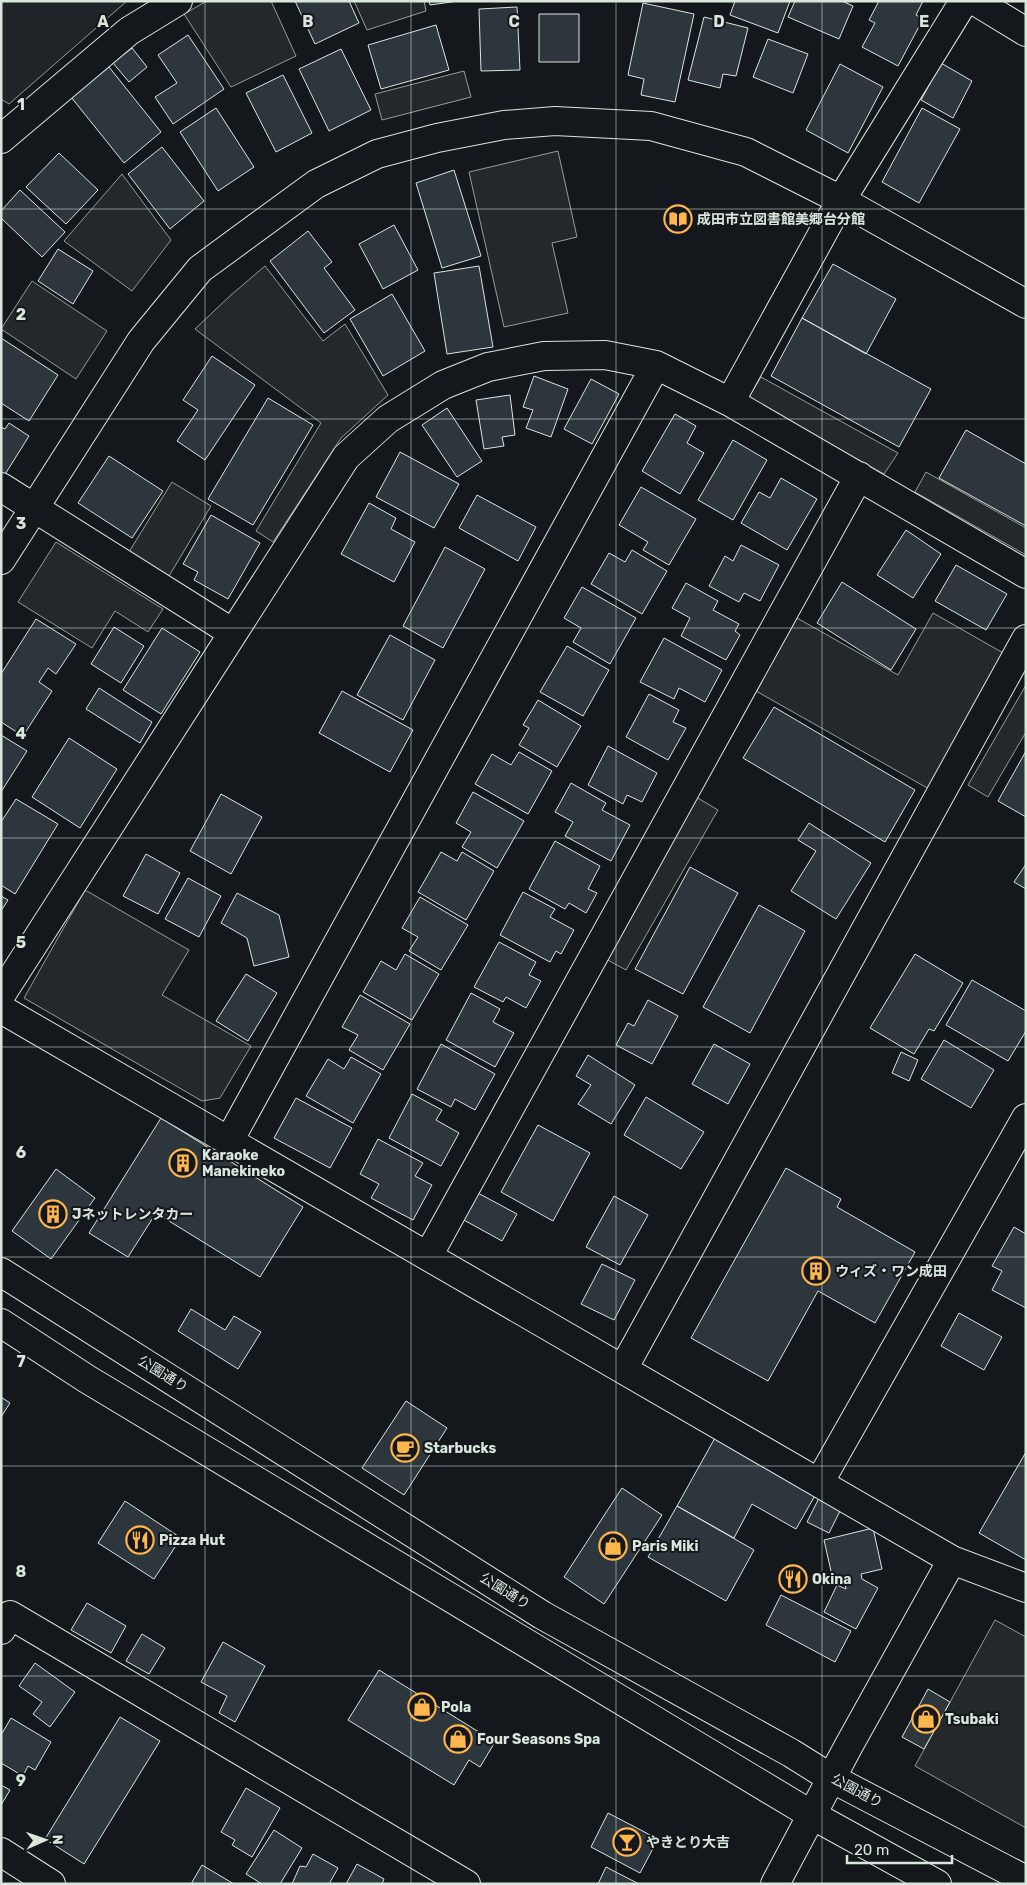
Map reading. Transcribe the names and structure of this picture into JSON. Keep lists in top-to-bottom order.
{
  "streets": {
    "street": ["公園通り"]
  },
  "places": {
    "library": ["成田市立図書館美郷台分館"],
    "building": ["Karaoke Manekineko", "Jネットレンタカー", "ウィズ・ワン成田"],
    "cafe": ["Starbucks"],
    "restaurant": ["Pizza Hut", "Okina"],
    "shop": [
      "Paris Miki",
      "Pola",
      "Tsubaki",
      "Four Seasons Spa"
    ],
    "bar": ["やきとり大吉"]
  },
  "scale_bar": "20 m",
  "north": "right",
  "grid": {
    "columns": [
      "A",
      "B",
      "C",
      "D",
      "E"
    ],
    "rows": [
      "1",
      "2",
      "3",
      "4",
      "5",
      "6",
      "7",
      "8",
      "9"
    ]
  }
}
